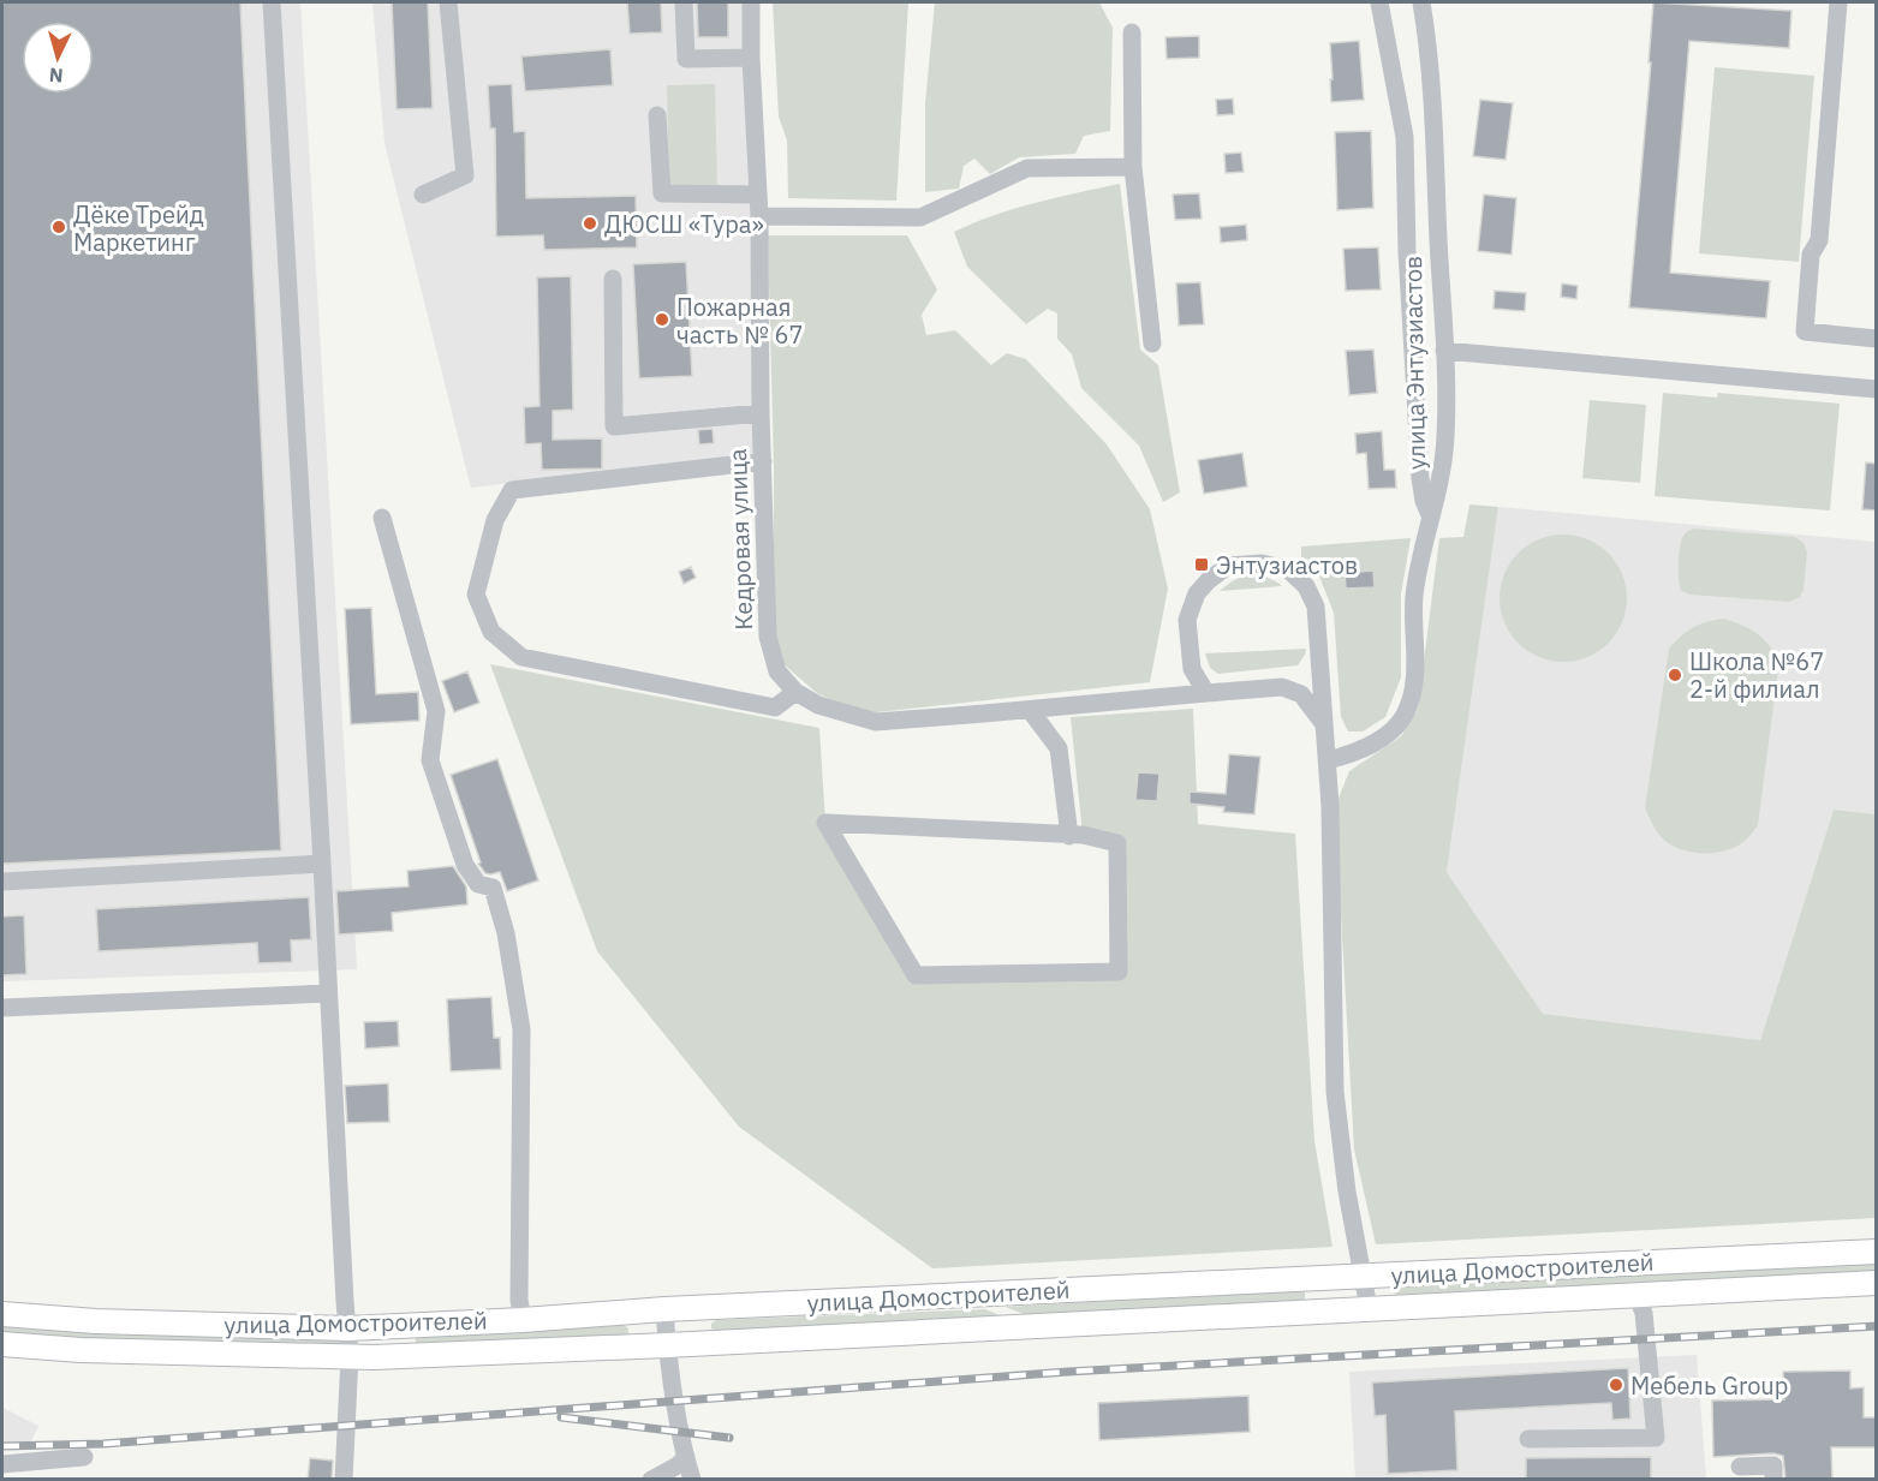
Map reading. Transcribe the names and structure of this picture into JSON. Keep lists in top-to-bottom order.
{
  "streets": {
    "main road": ["улица Домостроителей"],
    "street": ["улица Энтузиастов", "Кедровая улица"]
  },
  "places": {
    "other": [
      "ДЮСШ «Тура»",
      "Дёке Трейд Маркетинг",
      "Пожарная часть № 67",
      "Школа №67 2-й филиал",
      "Мебель Group"
    ],
    "transit": ["Энтузиастов"]
  },
  "north": "bottom"
}
